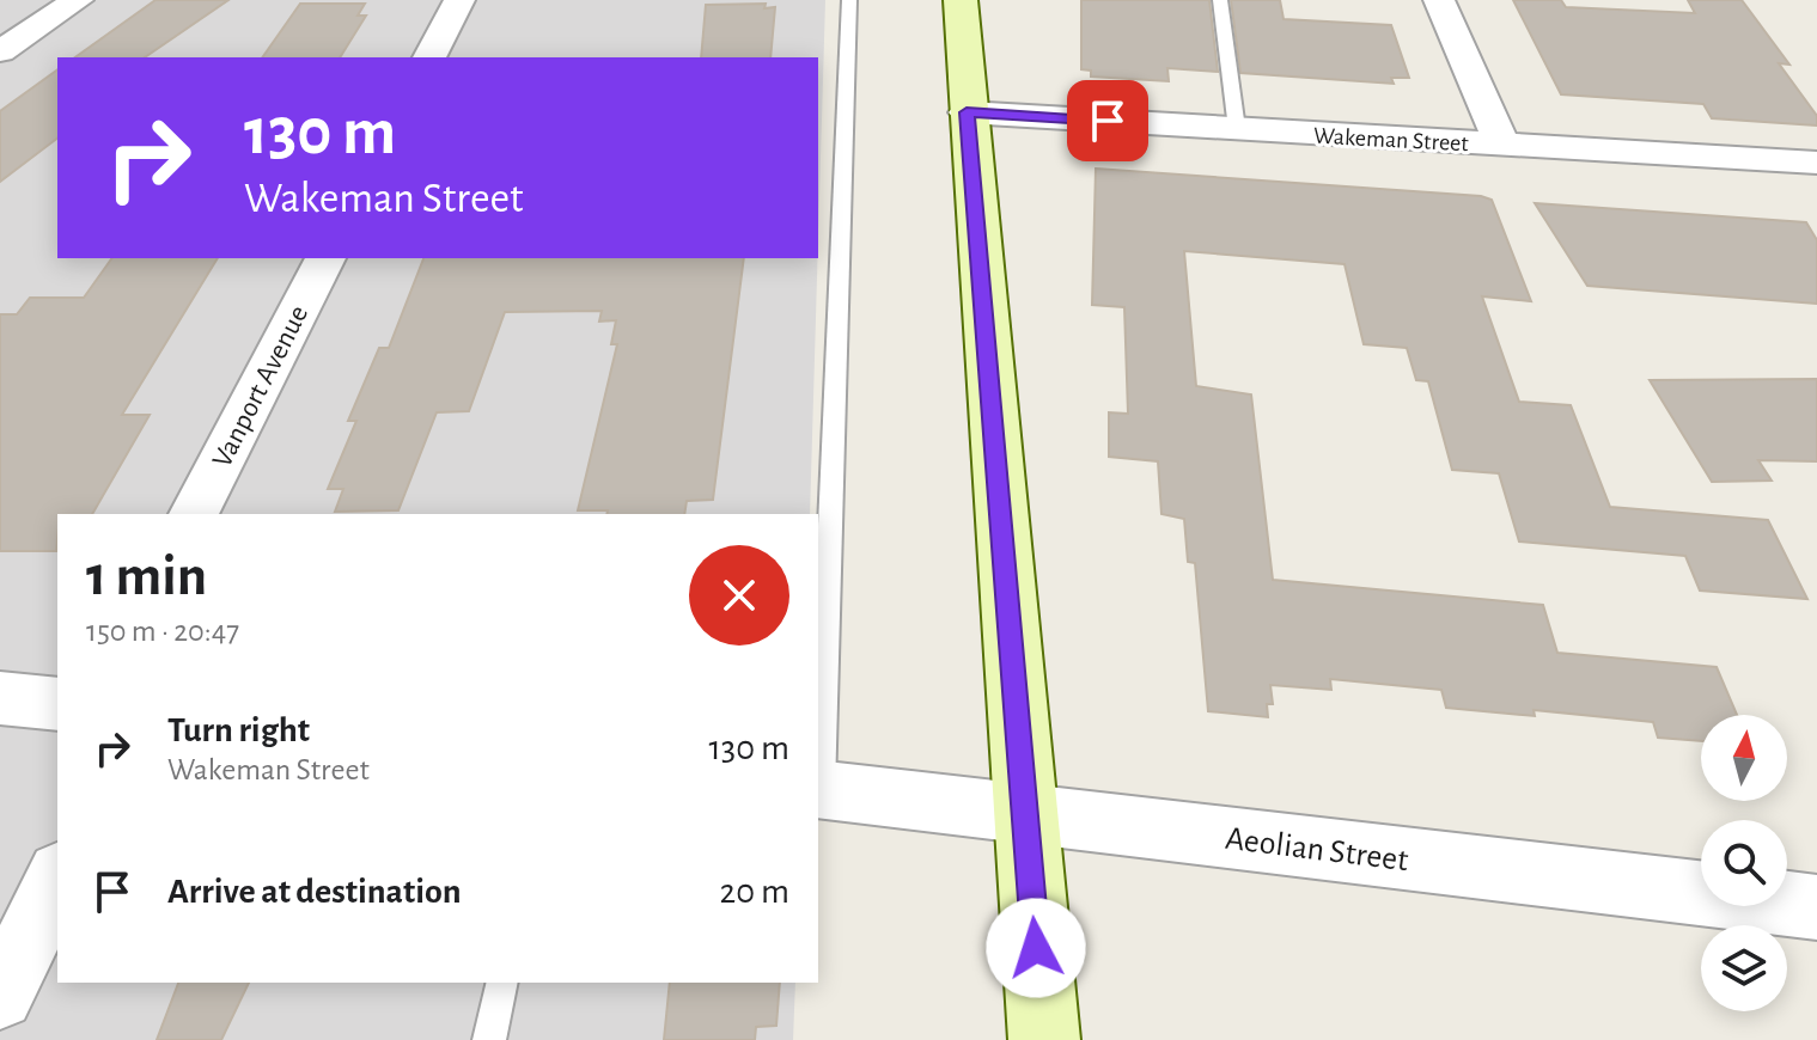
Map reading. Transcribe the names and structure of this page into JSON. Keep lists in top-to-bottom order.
{
  "streets": {
    "street": ["Wakeman Street", "Vanport Avenue", "Aeolian Street"]
  },
  "north": "top",
  "page": {
    "turn": ["130 m", "Wakeman Street"],
    "heading": ["1 min", "150 m · 20:47"],
    "list": [
      {
        "name": "Turn right",
        "note": "Wakeman Street",
        "value": "130 m"
      },
      {
        "name": "Arrive at destination",
        "value": "20 m"
      }
    ]
  }
}
